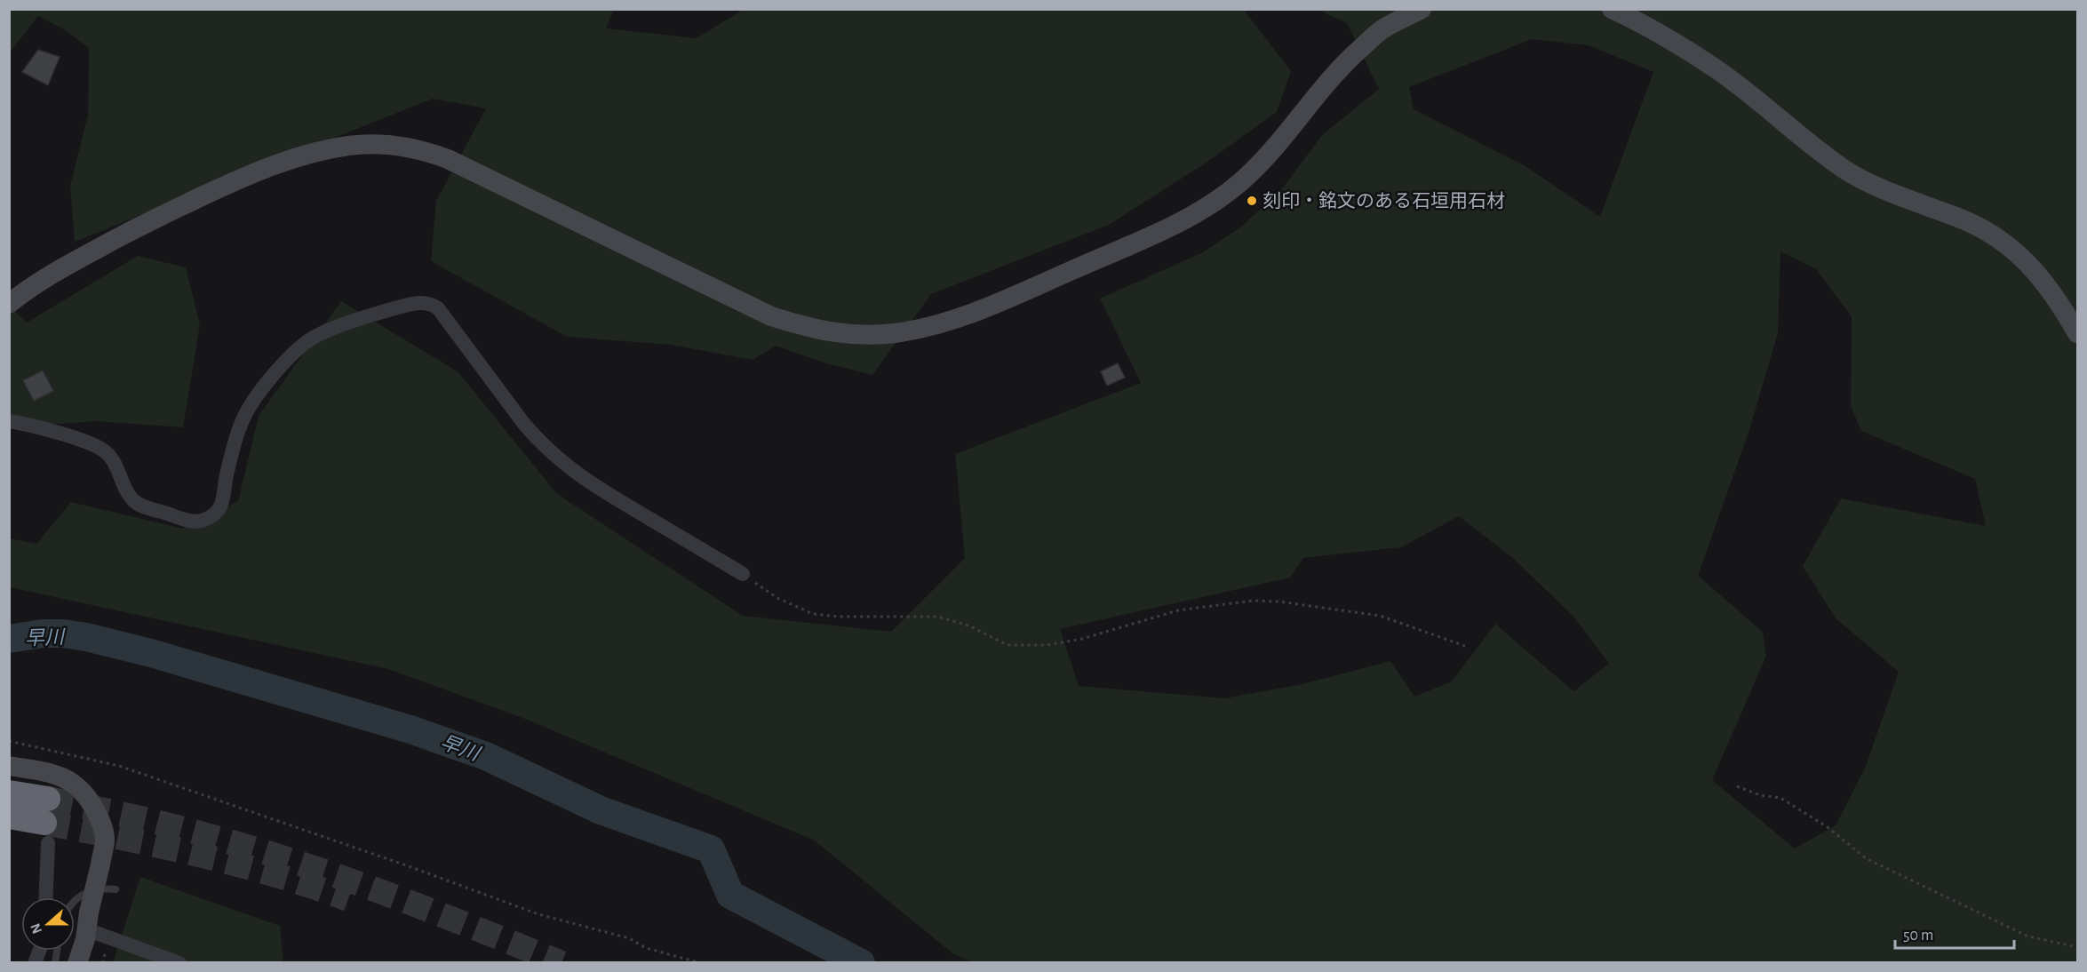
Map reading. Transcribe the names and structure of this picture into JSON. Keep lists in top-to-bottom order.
{
  "water": ["早川"],
  "places": ["刻印・銘文のある石垣用石材"],
  "scale_bar": "50 m",
  "north": "left"
}
